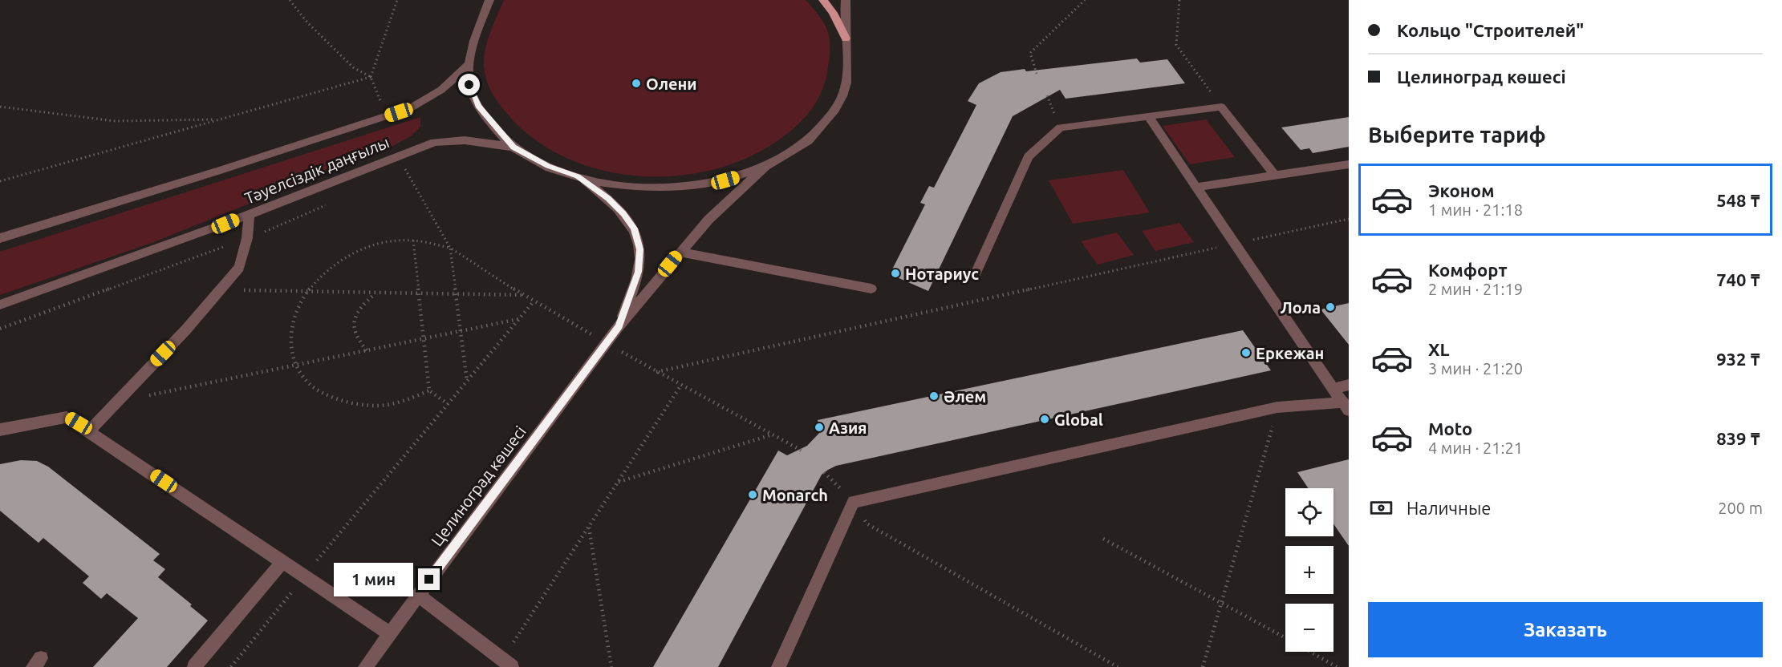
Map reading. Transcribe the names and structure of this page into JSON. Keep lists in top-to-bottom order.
{
  "streets": {
    "street": ["Тәуелсіздік даңғылы", "Целиноград көшесі"]
  },
  "places": [
    "Олени",
    "Нотариус",
    "Лола",
    "Еркежан",
    "Әлем",
    "Global",
    "Азия",
    "Monarch"
  ],
  "page": {
    "banner": ["Кольцо \"Строителей\"", "Целиноград көшесі"],
    "heading": "Выберите тариф",
    "list": [
      {
        "name": "Эконом",
        "note": "1 мин · 21:18",
        "value": "548 ₸"
      },
      {
        "name": "Комфорт",
        "note": "2 мин · 21:19",
        "value": "740 ₸"
      },
      {
        "name": "XL",
        "note": "3 мин · 21:20",
        "value": "932 ₸"
      },
      {
        "name": "Moto",
        "note": "4 мин · 21:21",
        "value": "839 ₸"
      }
    ],
    "pay": ["Наличные", "200 m"],
    "map_buttons": ["+", "−"],
    "bubble": "1 мин",
    "buttons": "Заказать"
  }
}
